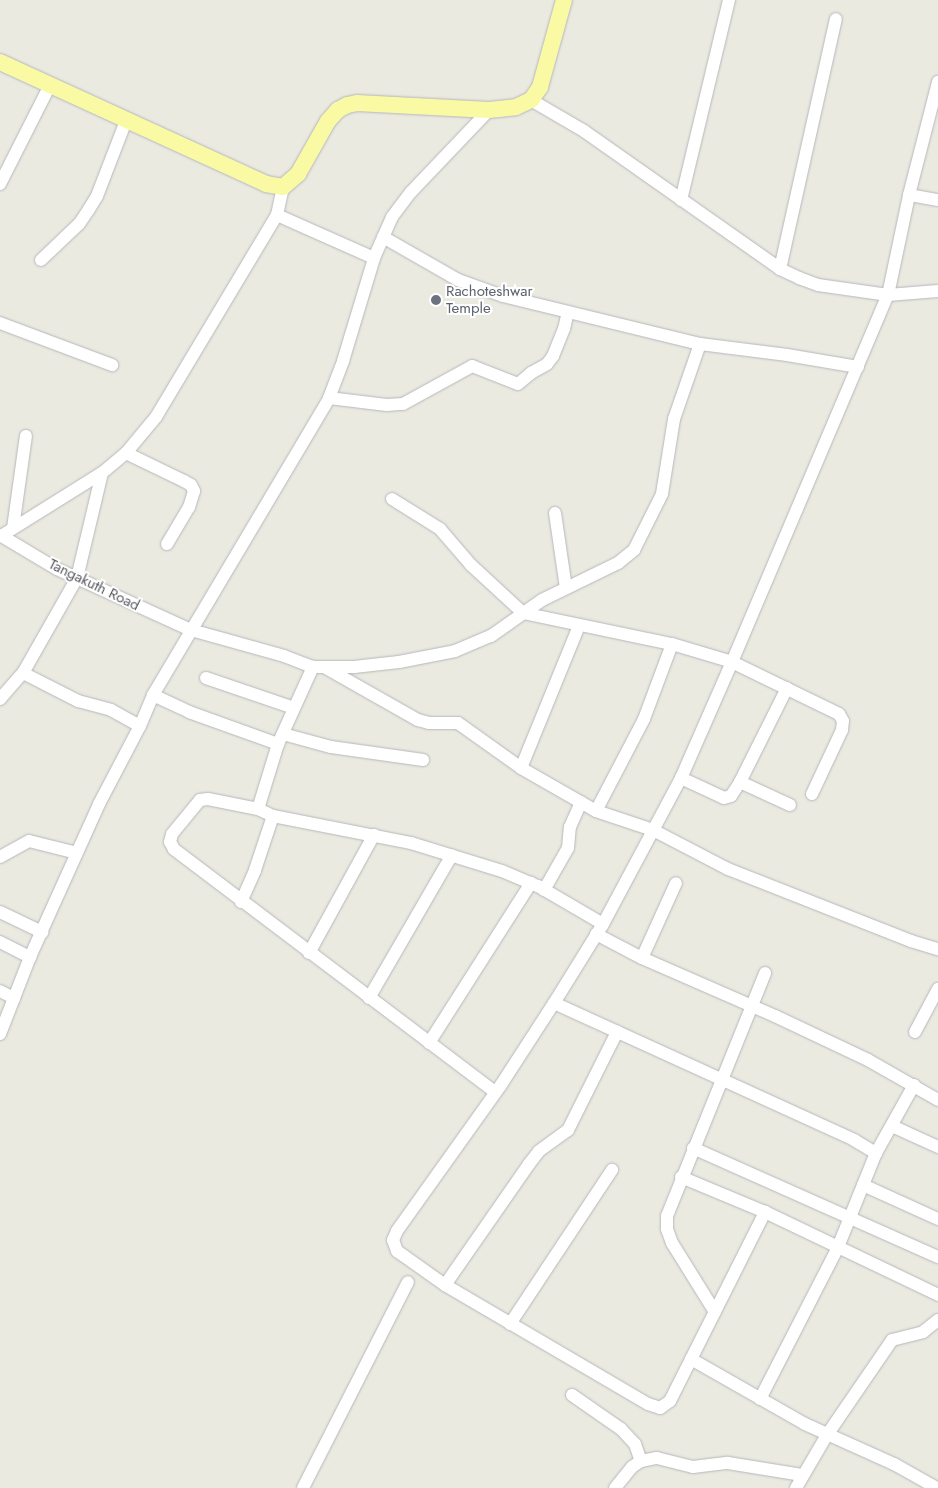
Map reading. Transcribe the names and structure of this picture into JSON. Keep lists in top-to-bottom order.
{
  "streets": {
    "street": ["Tangakuth Road"]
  },
  "places": ["Rachoteshwar Temple"]
}
